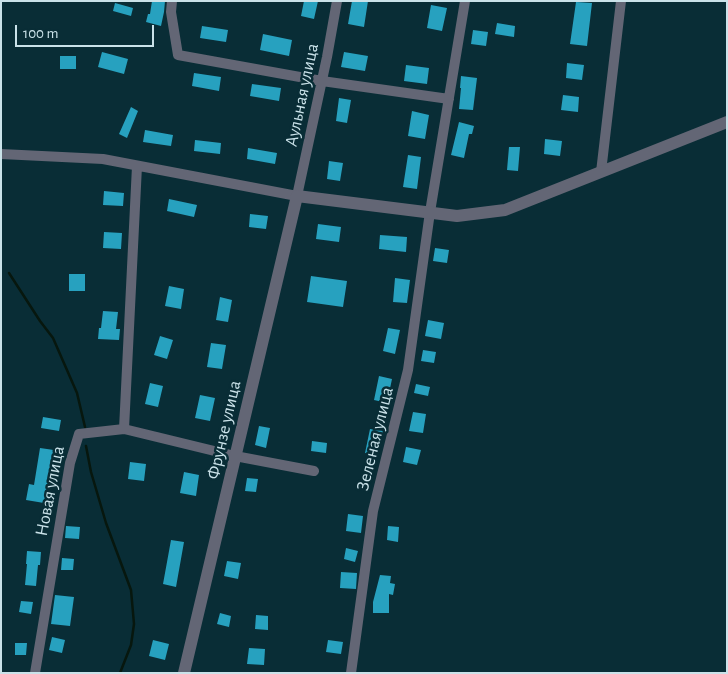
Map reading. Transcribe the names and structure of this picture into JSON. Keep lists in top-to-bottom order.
{
  "streets": {
    "street": [
      "Аульная улица",
      "Фрунзе улица",
      "Зеленая улица",
      "Новая улица"
    ]
  },
  "crossings": [
    ["Аульная улица", "Фрунзе улица"],
    ["Фрунзе улица", "Новая улица"]
  ],
  "scale_bar": "100 m"
}
